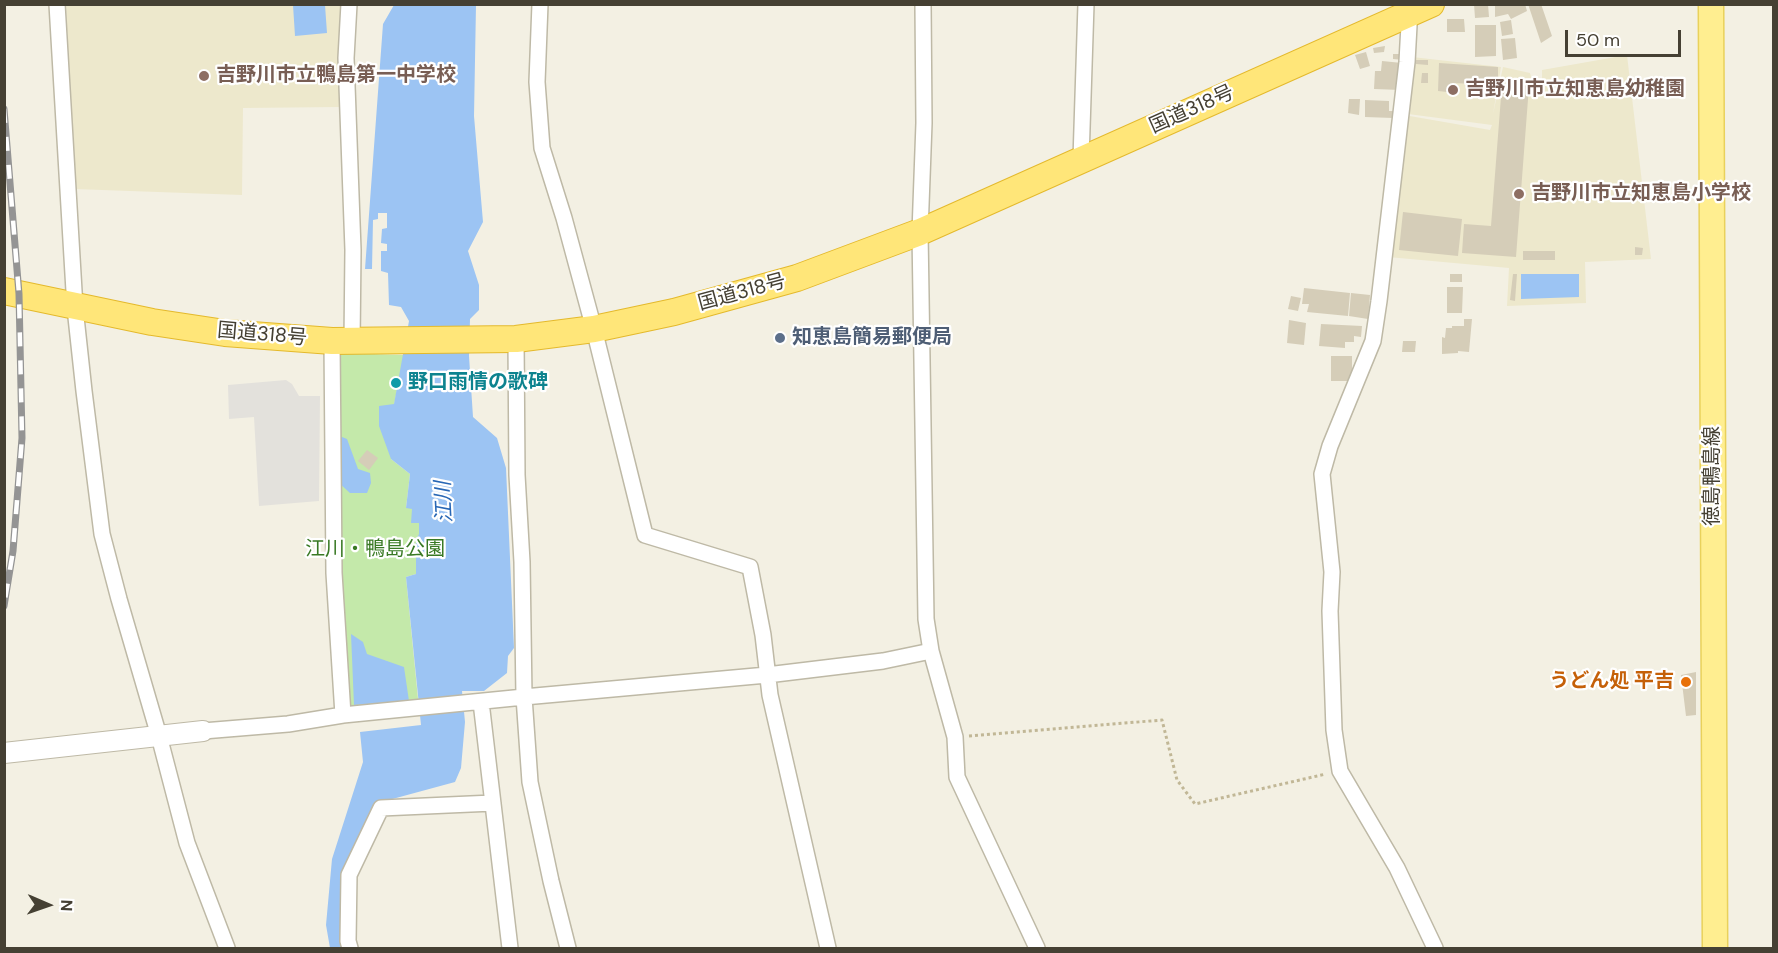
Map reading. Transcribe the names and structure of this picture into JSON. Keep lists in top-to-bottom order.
{
  "streets": {
    "highway": ["国道318号"],
    "main road": ["徳島鴨島線"]
  },
  "water": ["江川"],
  "parks": ["江川・鴨島公園"],
  "places": [
    "吉野川市立鴨島第一中学校",
    "吉野川市立知恵島幼稚園",
    "吉野川市立知恵島小学校",
    "知恵島簡易郵便局",
    "野口雨情の歌碑",
    "うどん処 平吉"
  ],
  "scale_bar": "50 m",
  "north": "right"
}
